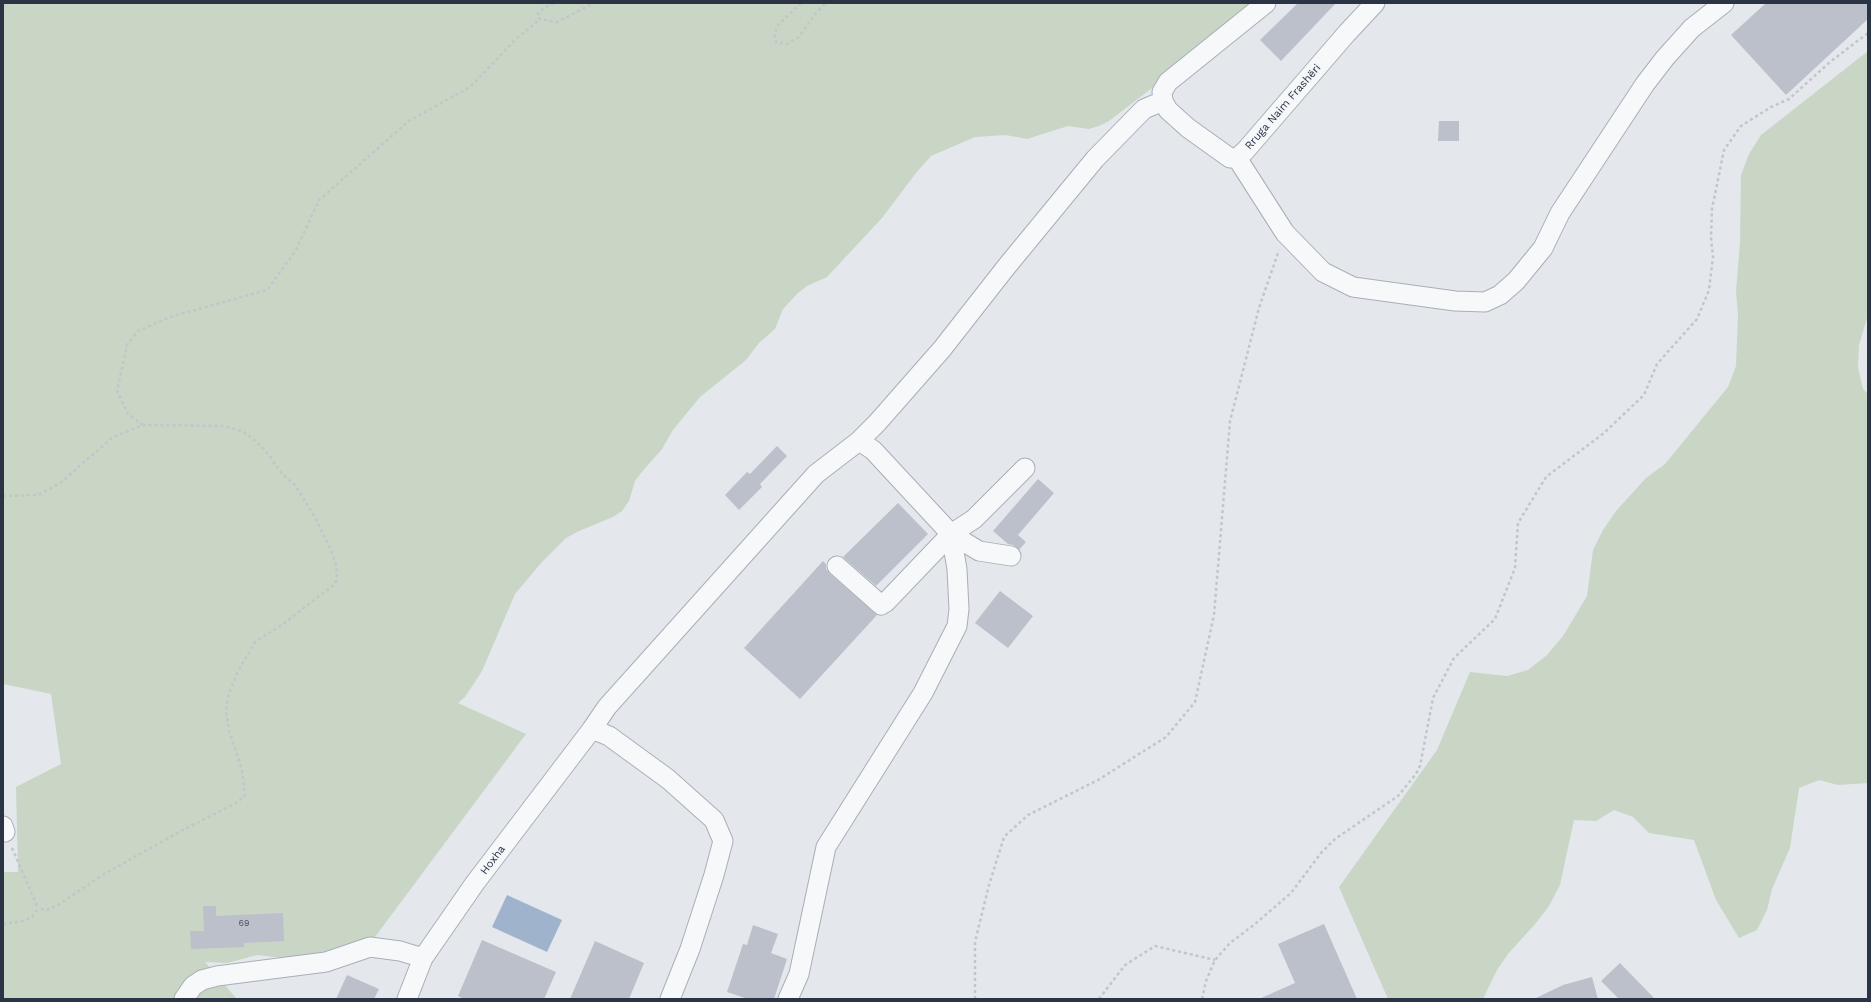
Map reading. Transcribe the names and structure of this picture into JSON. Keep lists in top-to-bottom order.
{
  "streets": {
    "street": ["Rruga Naim Frashëri", "Hoxha"]
  },
  "crossings": [
    ["Rruga Naim Frashëri", "Hoxha"]
  ],
  "house_numbers": ["69"]
}
